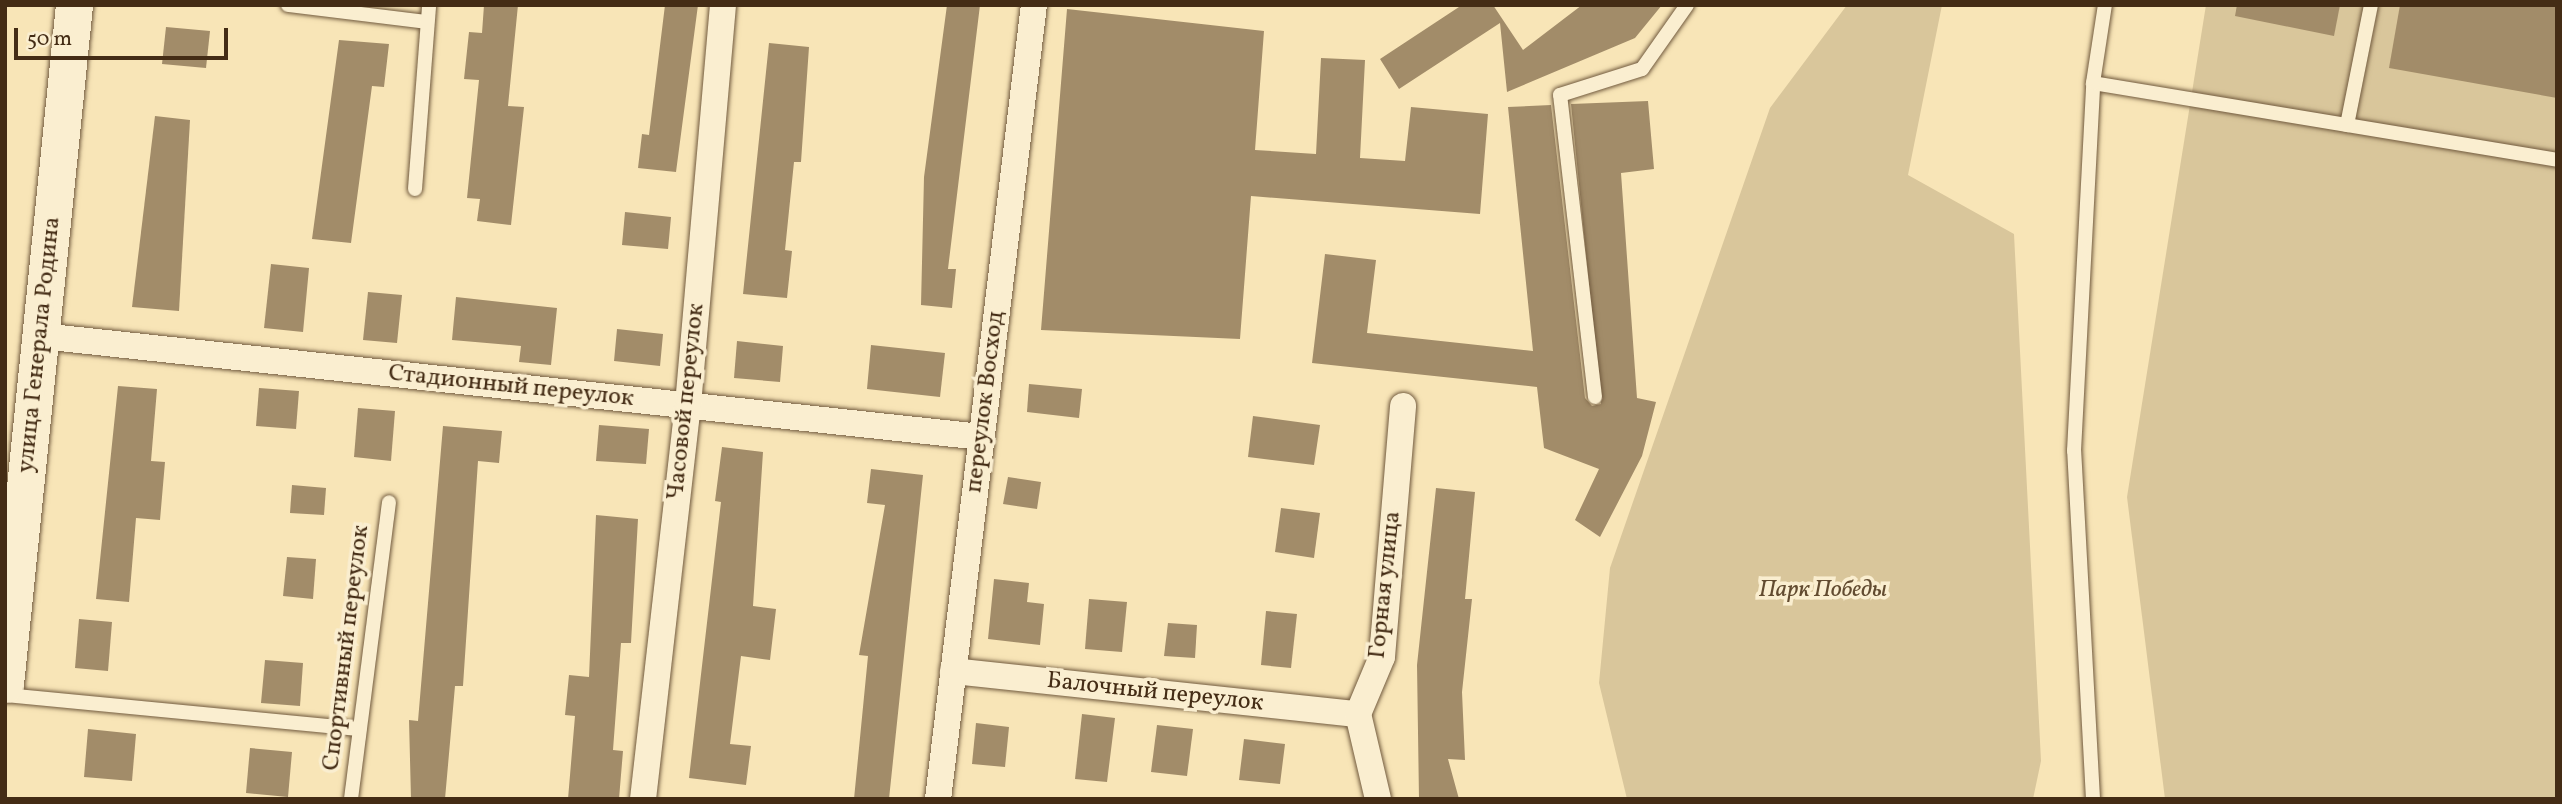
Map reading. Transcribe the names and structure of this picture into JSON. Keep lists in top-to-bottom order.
{
  "streets": {
    "main road": ["улица Генерала Родина"],
    "street": [
      "Стадионный переулок",
      "Часовой переулок",
      "переулок Восход",
      "Горная улица",
      "Балочный переулок"
    ],
    "lane": ["Спортивный переулок"]
  },
  "crossings": [
    ["улица Генерала Родина", "Стадионный переулок"],
    ["Стадионный переулок", "Часовой переулок"],
    ["Стадионный переулок", "переулок Восход"],
    ["переулок Восход", "Балочный переулок"],
    ["Горная улица", "Балочный переулок"]
  ],
  "parks": ["Парк Победы"],
  "scale_bar": "50 m"
}
